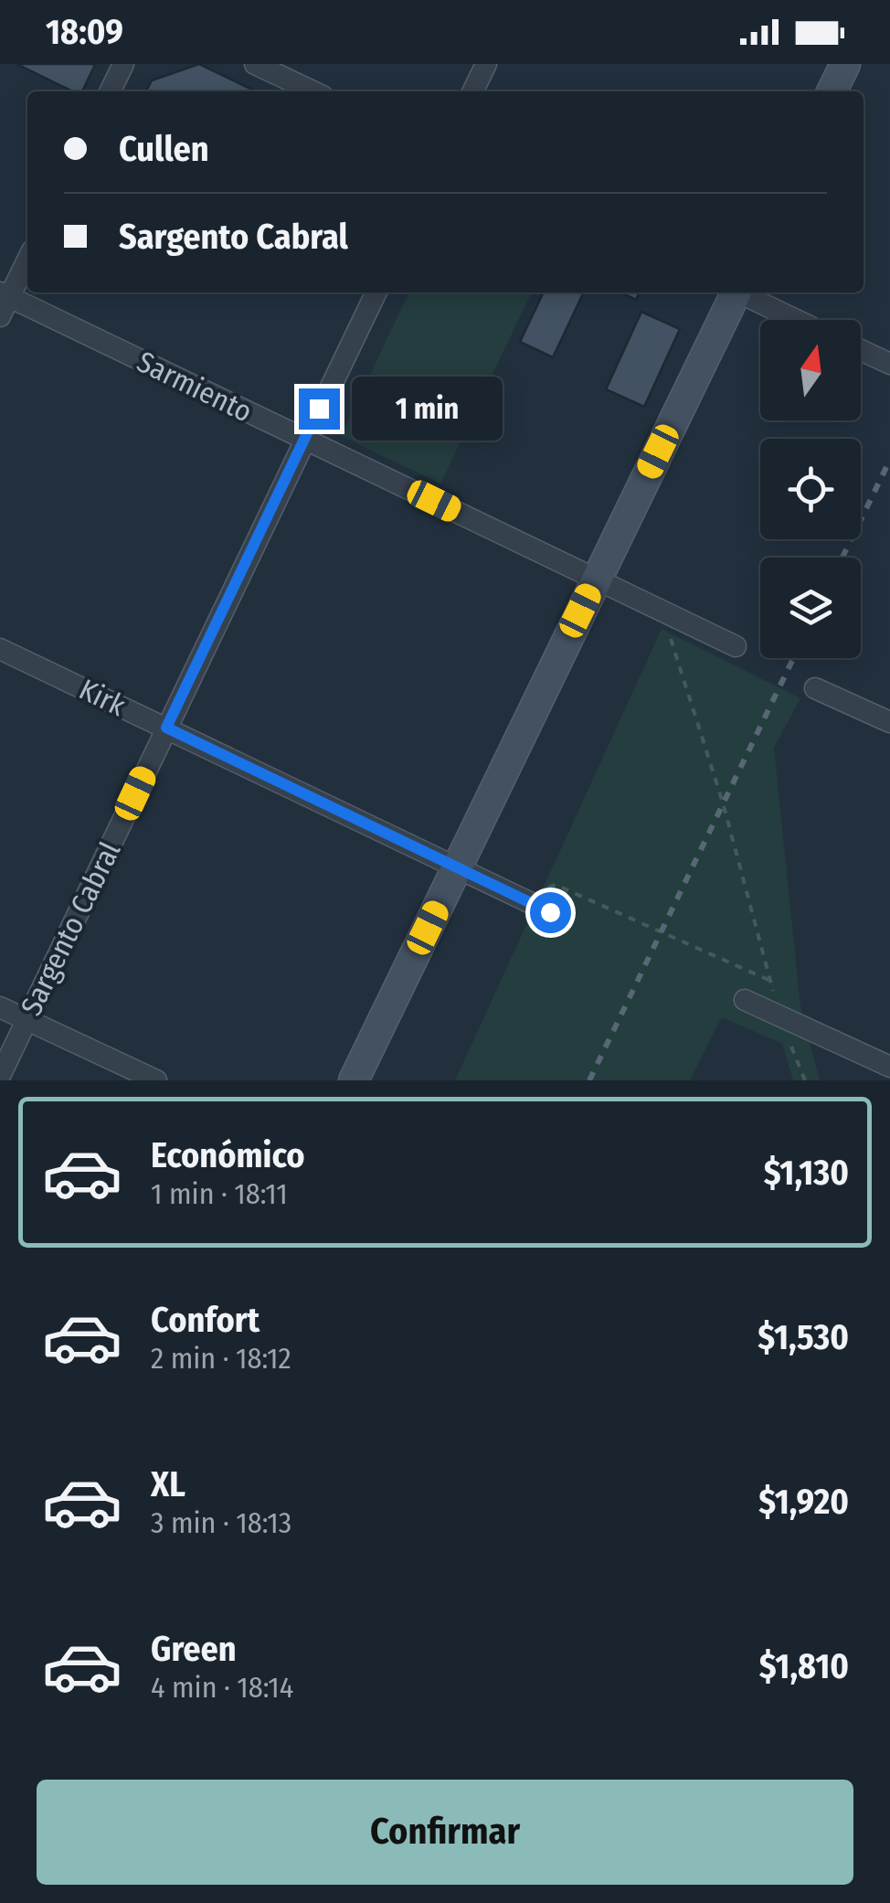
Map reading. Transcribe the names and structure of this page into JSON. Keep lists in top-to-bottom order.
{
  "streets": {
    "street": ["Sarmiento", "Kirk", "Sargento Cabral"]
  },
  "crossings": [
    ["Sarmiento", "Sargento Cabral"],
    ["Kirk", "Sargento Cabral"]
  ],
  "north": "top",
  "page": {
    "status": "18:09",
    "banner": ["Cullen", "Sargento Cabral"],
    "bubble": "1 min",
    "list": [
      {
        "name": "Económico",
        "note": "1 min · 18:11",
        "value": "$1,130"
      },
      {
        "name": "Confort",
        "note": "2 min · 18:12",
        "value": "$1,530"
      },
      {
        "name": "XL",
        "note": "3 min · 18:13",
        "value": "$1,920"
      },
      {
        "name": "Green",
        "note": "4 min · 18:14",
        "value": "$1,810"
      }
    ],
    "buttons": "Confirmar"
  }
}
